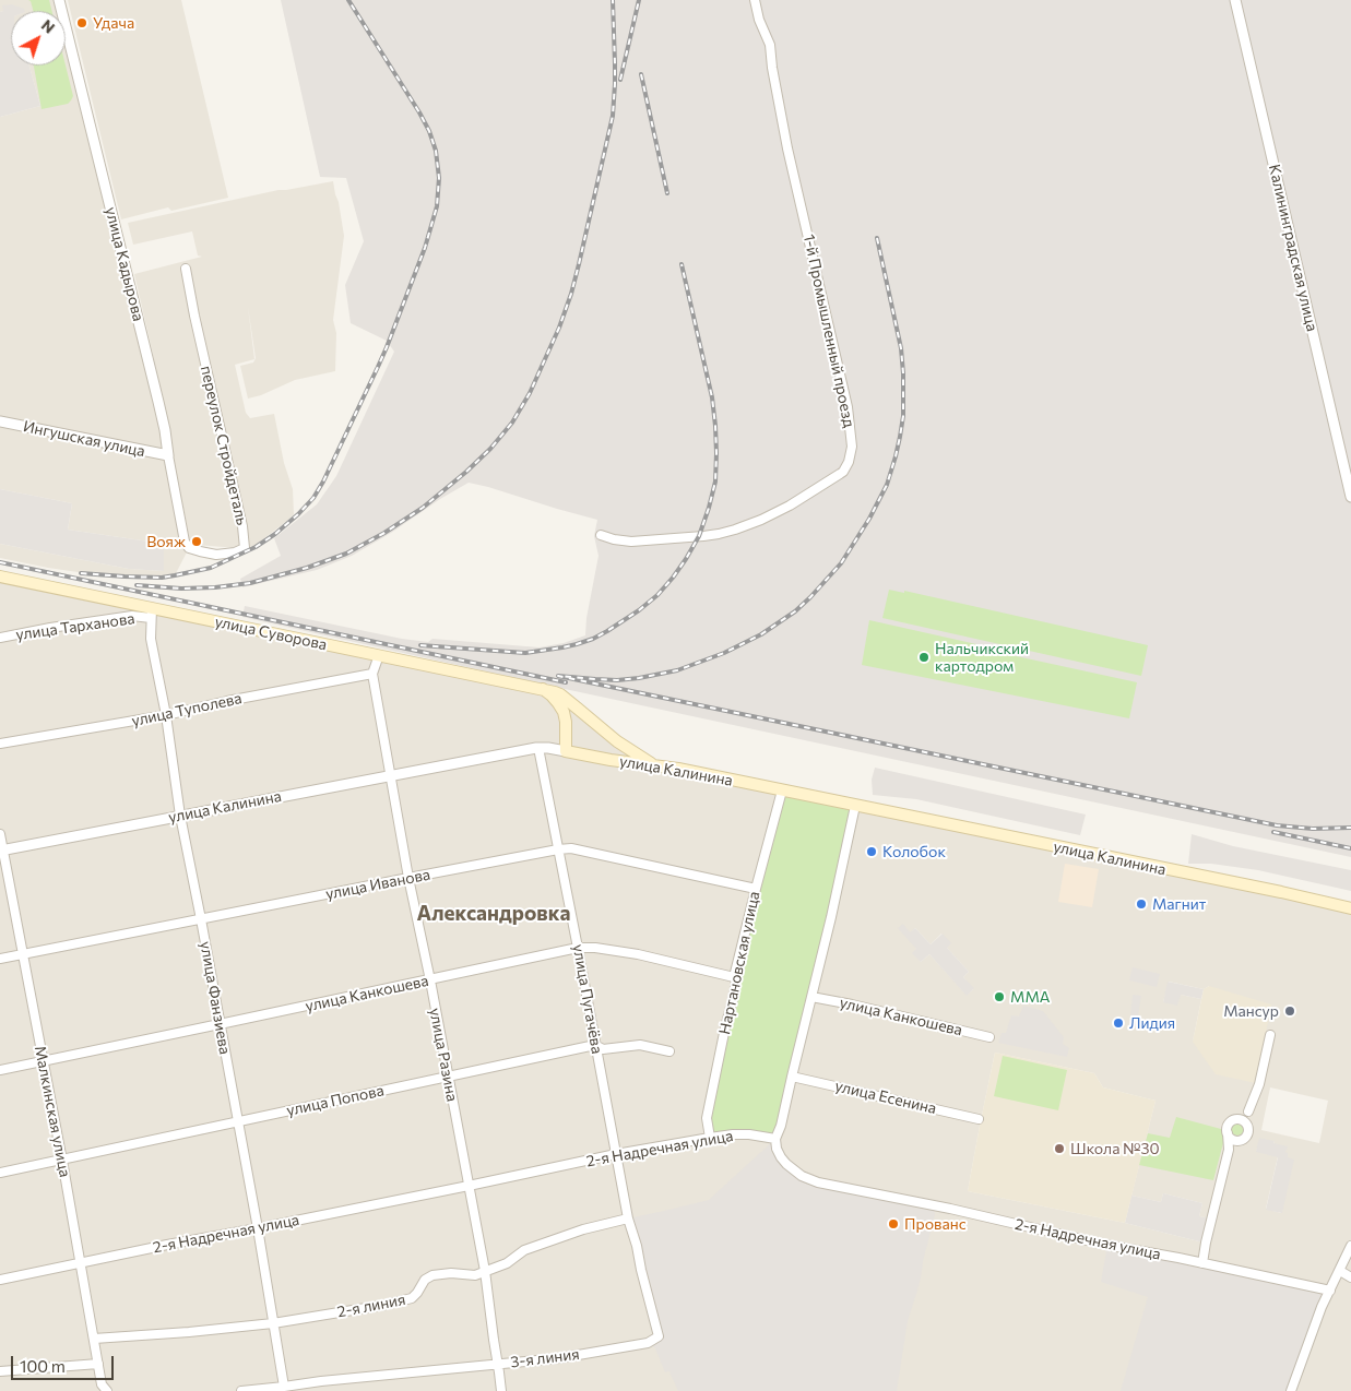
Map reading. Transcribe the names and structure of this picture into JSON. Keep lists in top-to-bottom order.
{
  "streets": {
    "main road": ["улица Суворова", "улица Калинина"],
    "street": [
      "Калининградская улица",
      "улица Кадырова",
      "1-й Промышленный проезд",
      "Ингушская улица",
      "переулок Стройдеталь",
      "улица Тарханова",
      "улица Туполева",
      "улица Иванова",
      "Нартановская улица",
      "улица Канкошева",
      "улица Фанзиева",
      "улица Пугачёва",
      "улица Разина",
      "улица Есенина",
      "улица Попова",
      "Малкинская улица",
      "2-я Надречная улица",
      "2-я линия",
      "3-я линия"
    ]
  },
  "crossings": [
    ["улица Кадырова", "Ингушская улица"],
    ["улица Кадырова", "переулок Стройдеталь"],
    ["улица Тарханова", "улица Суворова"],
    ["улица Тарханова", "улица Фанзиева"],
    ["улица Суворова", "улица Калинина"],
    ["улица Суворова", "улица Фанзиева"],
    ["улица Суворова", "улица Разина"],
    ["улица Туполева", "улица Фанзиева"],
    ["улица Туполева", "улица Разина"],
    ["улица Калинина", "Нартановская улица"],
    ["улица Калинина", "улица Фанзиева"],
    ["улица Калинина", "улица Пугачёва"],
    ["улица Калинина", "улица Разина"],
    ["улица Калинина", "Малкинская улица"],
    ["улица Иванова", "Нартановская улица"],
    ["улица Иванова", "улица Фанзиева"],
    ["улица Иванова", "улица Пугачёва"],
    ["улица Иванова", "улица Разина"],
    ["улица Иванова", "Малкинская улица"],
    ["Нартановская улица", "улица Канкошева"],
    ["Нартановская улица", "2-я Надречная улица"],
    ["улица Канкошева", "улица Фанзиева"],
    ["улица Канкошева", "улица Пугачёва"],
    ["улица Канкошева", "улица Разина"],
    ["улица Канкошева", "Малкинская улица"],
    ["улица Фанзиева", "улица Попова"],
    ["улица Фанзиева", "2-я Надречная улица"],
    ["улица Фанзиева", "2-я линия"],
    ["улица Фанзиева", "3-я линия"],
    ["улица Пугачёва", "улица Попова"],
    ["улица Пугачёва", "2-я Надречная улица"],
    ["улица Пугачёва", "3-я линия"],
    ["улица Разина", "улица Попова"],
    ["улица Разина", "2-я Надречная улица"],
    ["улица Разина", "2-я линия"],
    ["улица Разина", "3-я линия"],
    ["улица Попова", "Малкинская улица"],
    ["Малкинская улица", "2-я Надречная улица"],
    ["Малкинская улица", "2-я линия"],
    ["2-я Надречная улица", "3-я линия"],
    ["2-я линия", "3-я линия"]
  ],
  "districts": ["Александровка"],
  "places": [
    "Удача",
    "Вояж",
    "Нальчикский картодром",
    "Колобок",
    "Магнит",
    "MMA",
    "Мансур",
    "Лидия",
    "Школа №30",
    "Прованс"
  ],
  "scale_bar": "100 m",
  "north": "top right"
}
